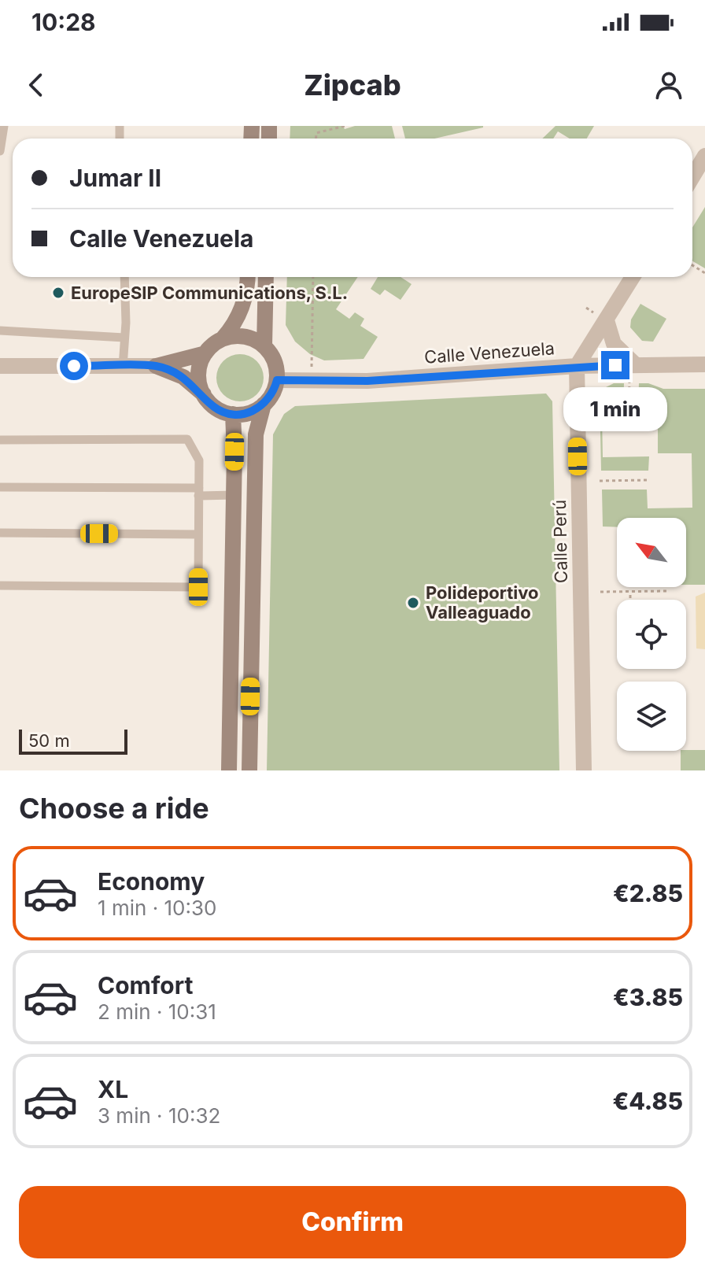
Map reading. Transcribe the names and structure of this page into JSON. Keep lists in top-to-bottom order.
{
  "streets": {
    "street": ["Calle Venezuela", "Calle Perú"]
  },
  "crossings": [
    ["Calle Venezuela", "Calle Perú"]
  ],
  "places": ["EuropeSIP Communications, S.L.", "Polideportivo Valleaguado"],
  "scale_bar": "50 m",
  "north": "top left",
  "page": {
    "status": "10:28",
    "header": "Zipcab",
    "banner": ["Jumar II", "Calle Venezuela"],
    "bubble": "1 min",
    "scale": "50 m",
    "heading": "Choose a ride",
    "list": [
      {
        "name": "Economy",
        "note": "1 min · 10:30",
        "value": "€2.85"
      },
      {
        "name": "Comfort",
        "note": "2 min · 10:31",
        "value": "€3.85"
      },
      {
        "name": "XL",
        "note": "3 min · 10:32",
        "value": "€4.85"
      }
    ],
    "buttons": "Confirm"
  }
}
